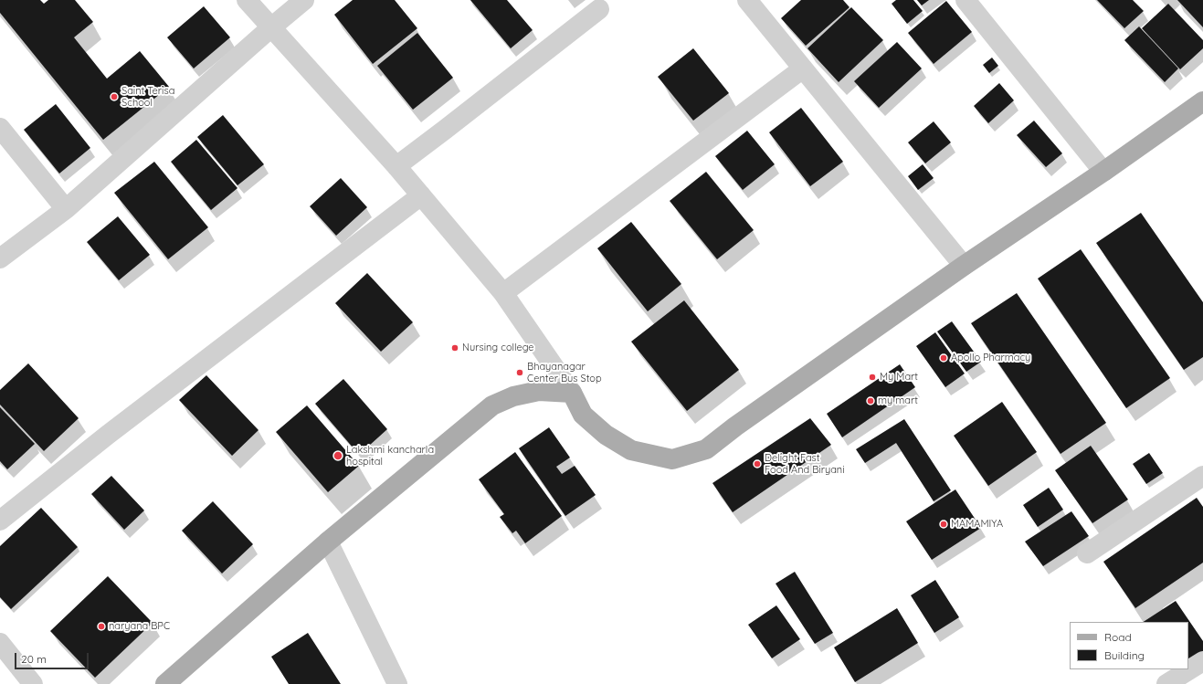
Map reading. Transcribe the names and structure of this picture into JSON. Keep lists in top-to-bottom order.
{
  "places": [
    "Saint Terisa School",
    "Nursing college",
    "Apollo Pharmacy",
    "Bhayanagar Center Bus Stop",
    "My Mart",
    "my mart",
    "Lakshmi kancharla hospital",
    "Delight Fast Food And Biryani",
    "MAMAMIYA",
    "naryana BPC"
  ],
  "legend": ["Road", "Building"],
  "scale_bar": "20 m"
}
